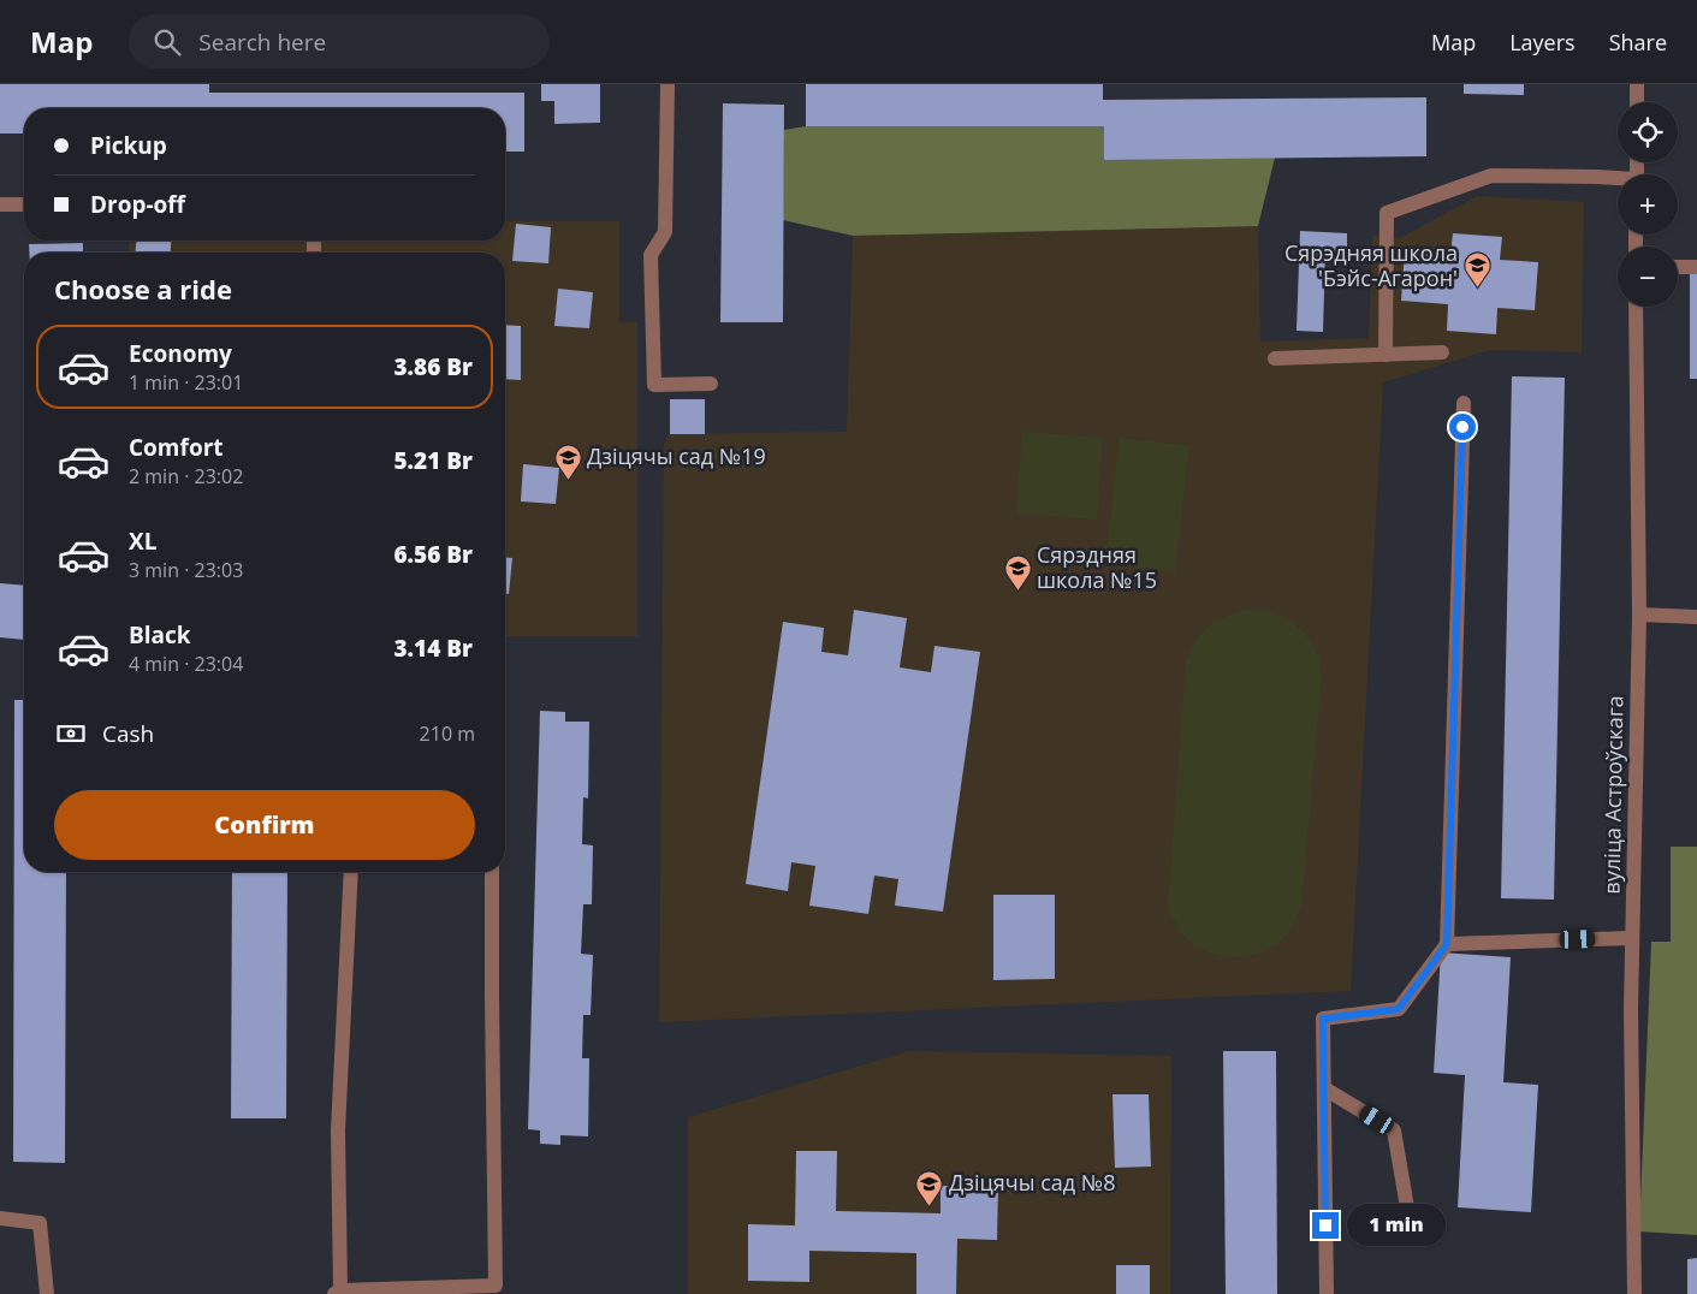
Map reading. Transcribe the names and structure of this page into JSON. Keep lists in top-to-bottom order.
{
  "streets": {
    "street": ["вуліца Астроўскага"]
  },
  "places": {
    "school or university": [
      "Сярэдняя школа 'Бэйс-Агарон'",
      "Дзіцячы сад №19",
      "Сярэдняя школа №15",
      "Дзіцячы сад №8"
    ]
  },
  "page": {
    "header": "Map",
    "search": "Search here",
    "nav": ["Map", "Layers", "Share"],
    "map_buttons": ["+", "−"],
    "banner": ["Pickup", "Drop-off"],
    "heading": "Choose a ride",
    "list": [
      {
        "name": "Economy",
        "note": "1 min · 23:01",
        "value": "3.86 Br"
      },
      {
        "name": "Comfort",
        "note": "2 min · 23:02",
        "value": "5.21 Br"
      },
      {
        "name": "XL",
        "note": "3 min · 23:03",
        "value": "6.56 Br"
      },
      {
        "name": "Black",
        "note": "4 min · 23:04",
        "value": "3.14 Br"
      }
    ],
    "pay": ["Cash", "210 m"],
    "buttons": "Confirm",
    "bubble": "1 min"
  }
}
